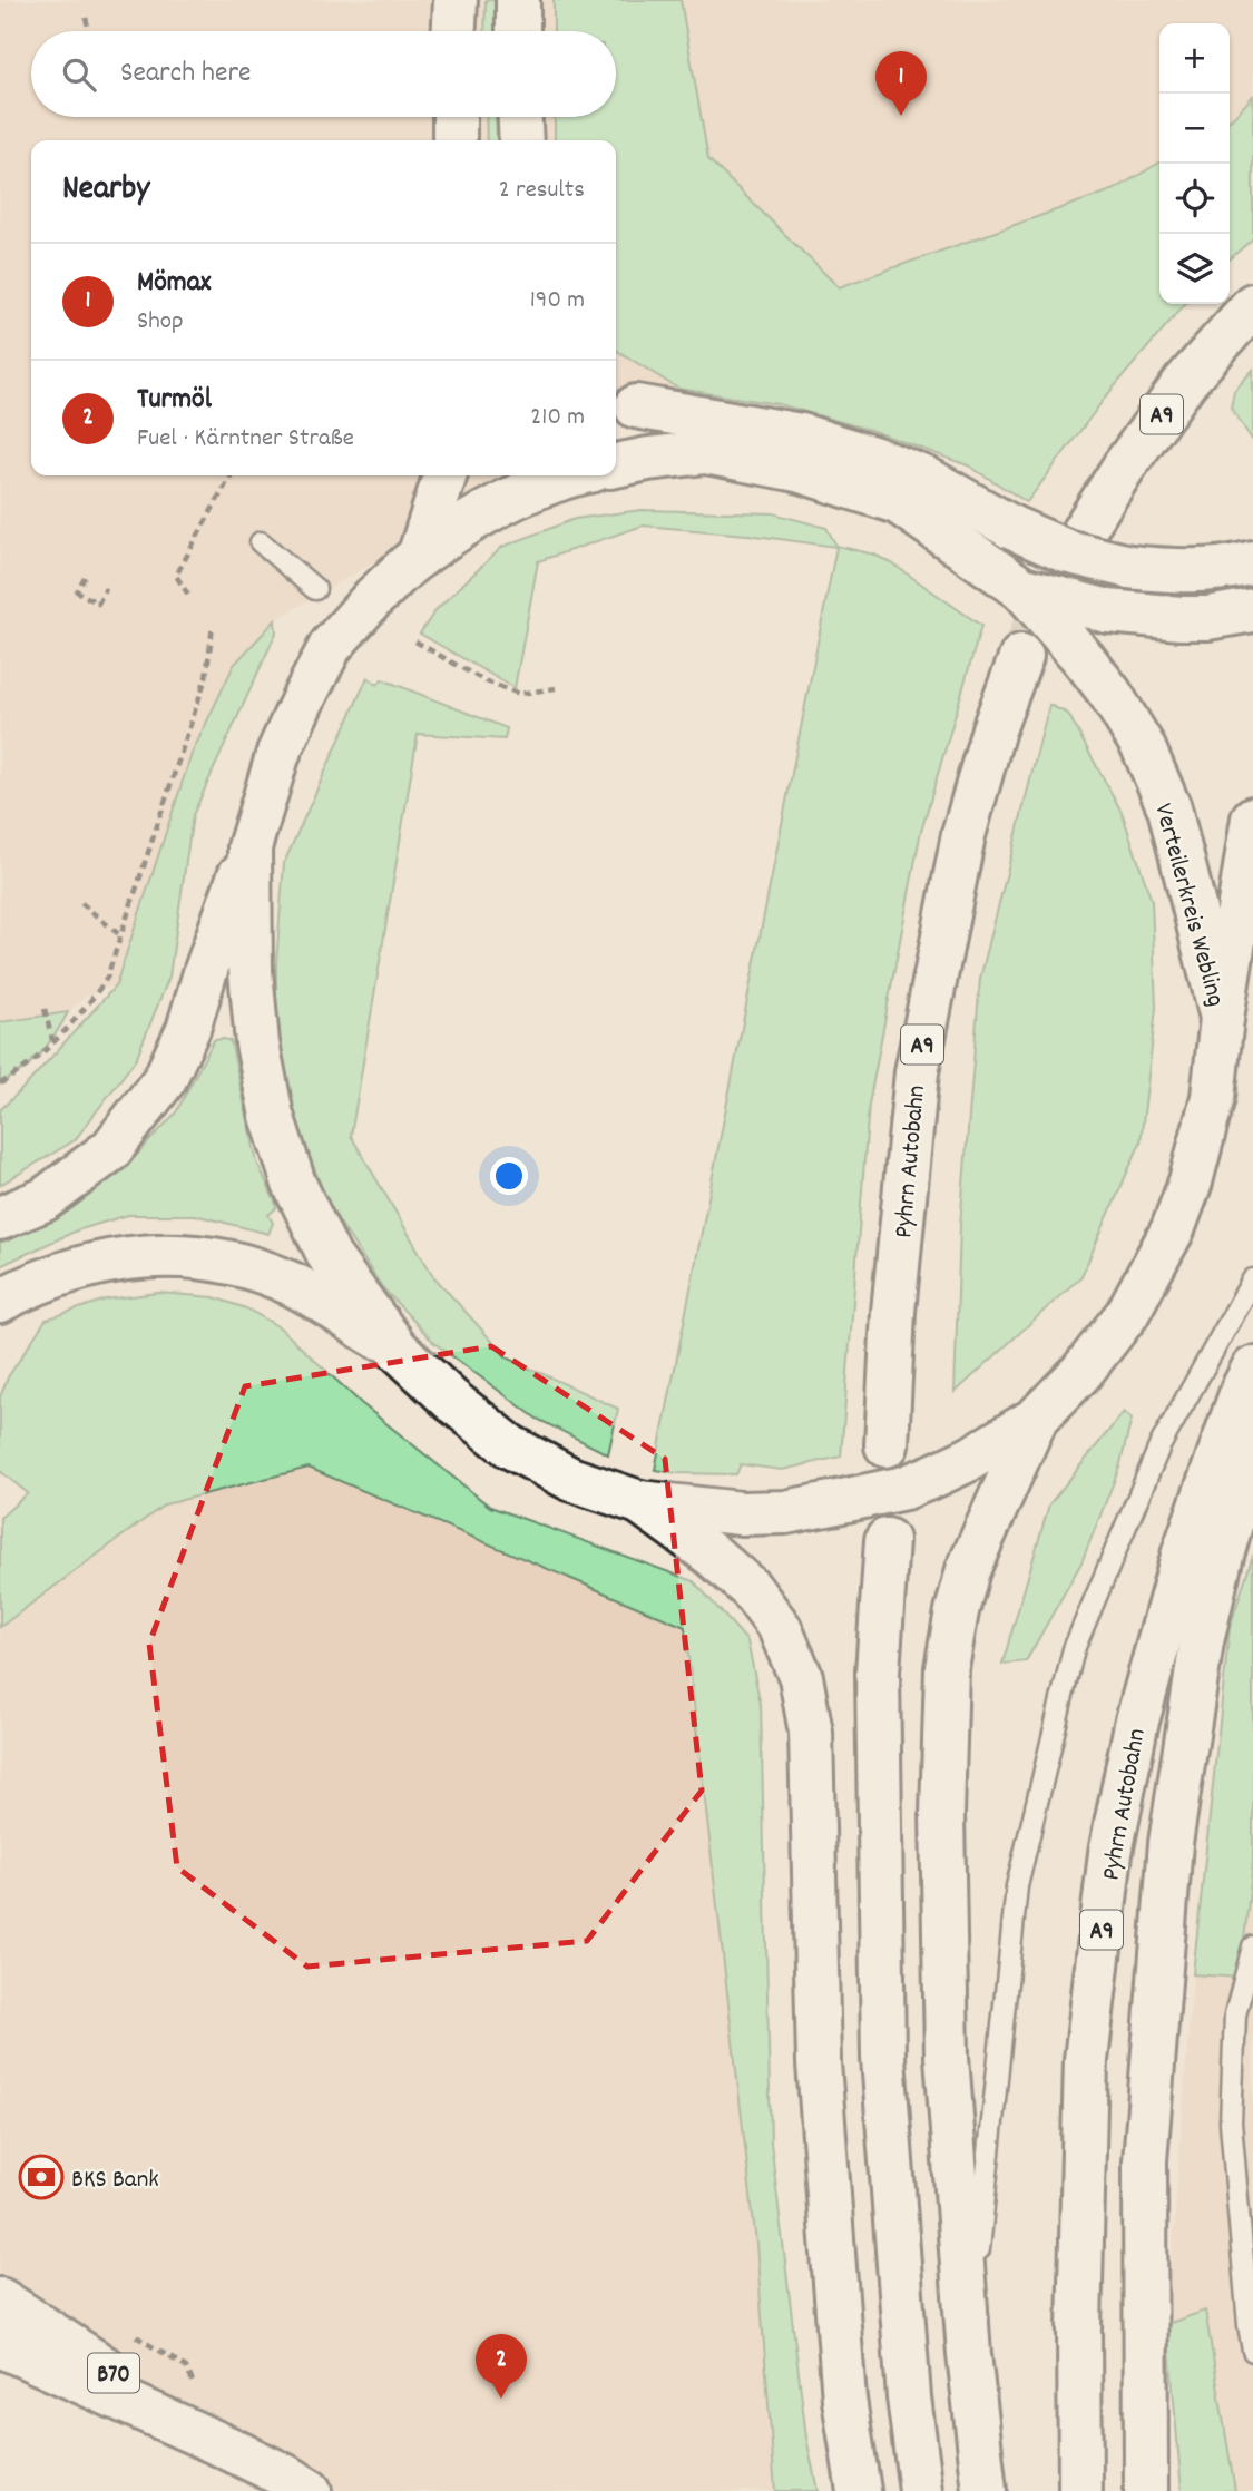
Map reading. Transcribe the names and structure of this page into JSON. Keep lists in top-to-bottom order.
{
  "streets": {
    "main road": [
      "A9",
      "Verteilerkreis Webling",
      "Pyhrn Autobahn",
      "B70"
    ]
  },
  "places": {
    "bank": ["BKS Bank"]
  },
  "page": {
    "map_buttons": ["+", "−"],
    "search": "Search here",
    "pins": ["1", "2"],
    "heading": ["Nearby", "2 results"],
    "list": [
      {
        "mark": "1",
        "name": "Mömax",
        "note": "Shop",
        "value": "190 m"
      },
      {
        "mark": "2",
        "name": "Turmöl",
        "note": "Fuel · Kärntner Straße",
        "value": "210 m"
      }
    ]
  }
}
